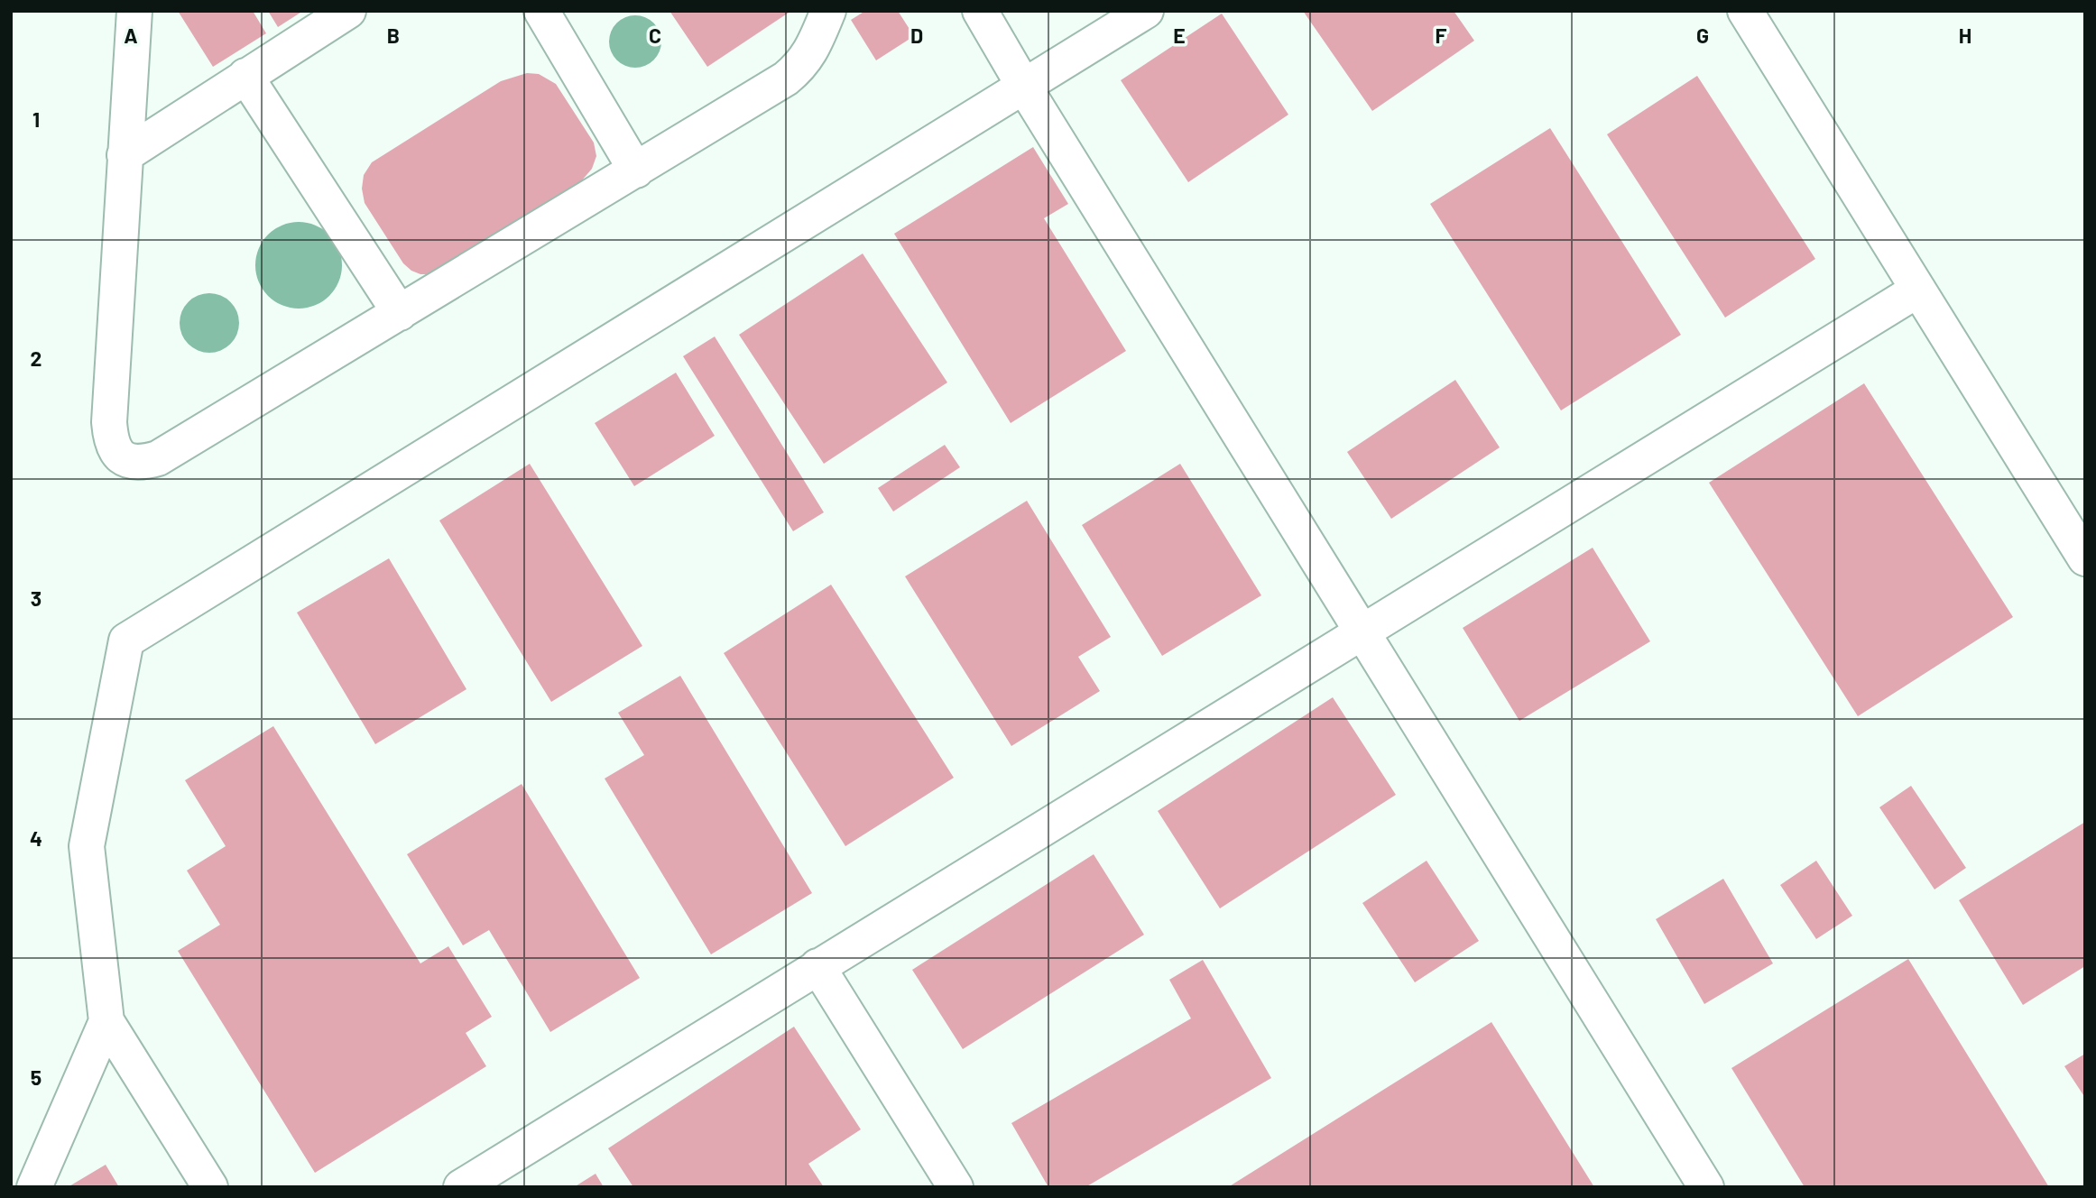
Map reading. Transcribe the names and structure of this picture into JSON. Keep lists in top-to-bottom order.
{
  "grid": {
    "columns": [
      "A",
      "B",
      "C",
      "D",
      "E",
      "F",
      "G",
      "H"
    ],
    "rows": [
      "1",
      "2",
      "3",
      "4",
      "5"
    ]
  }
}
